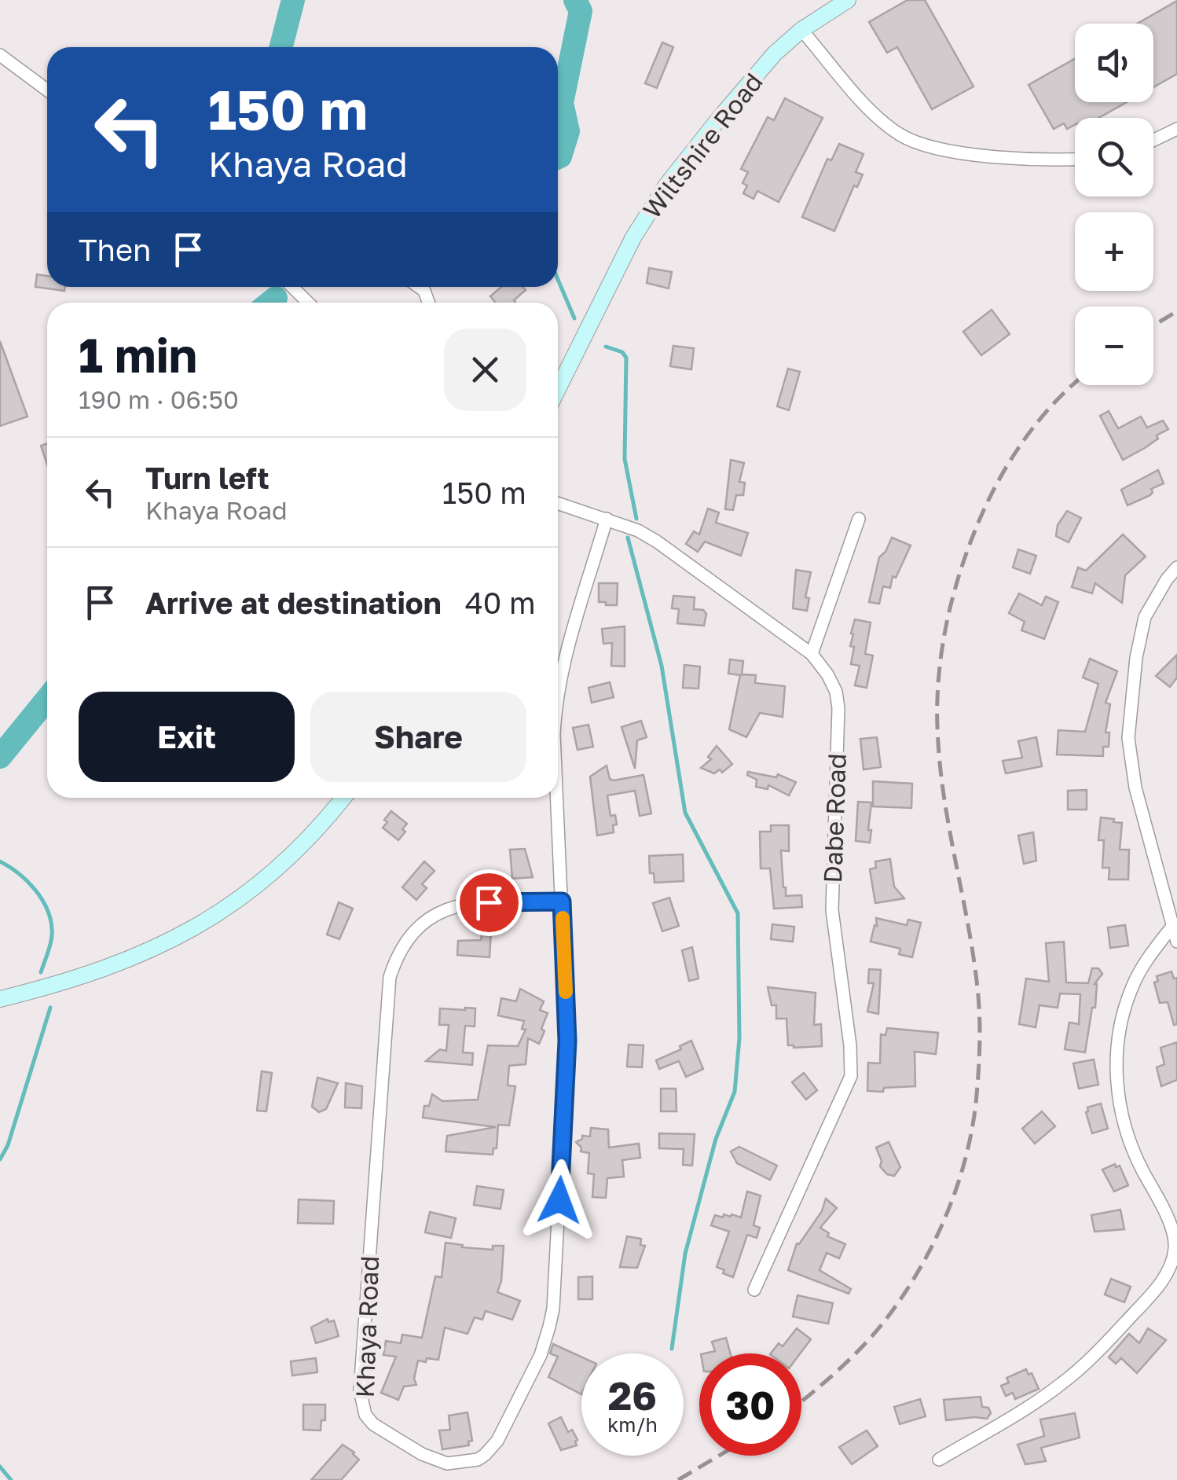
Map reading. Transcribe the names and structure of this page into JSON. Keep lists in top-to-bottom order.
{
  "streets": {
    "street": ["Wiltshire Road", "Dabe Road", "Khaya Road"]
  },
  "crossings": [
    ["Dabe Road", "Khaya Road"]
  ],
  "page": {
    "map_buttons": ["+", "−"],
    "turn": ["150 m", "Khaya Road"],
    "then": "Then",
    "heading": ["1 min", "190 m · 06:50"],
    "list": [
      {
        "name": "Turn left",
        "note": "Khaya Road",
        "value": "150 m"
      },
      {
        "name": "Arrive at destination",
        "value": "40 m"
      }
    ],
    "buttons": ["Exit", "Share"],
    "speed": "26 km/h",
    "limit": "30"
  }
}
